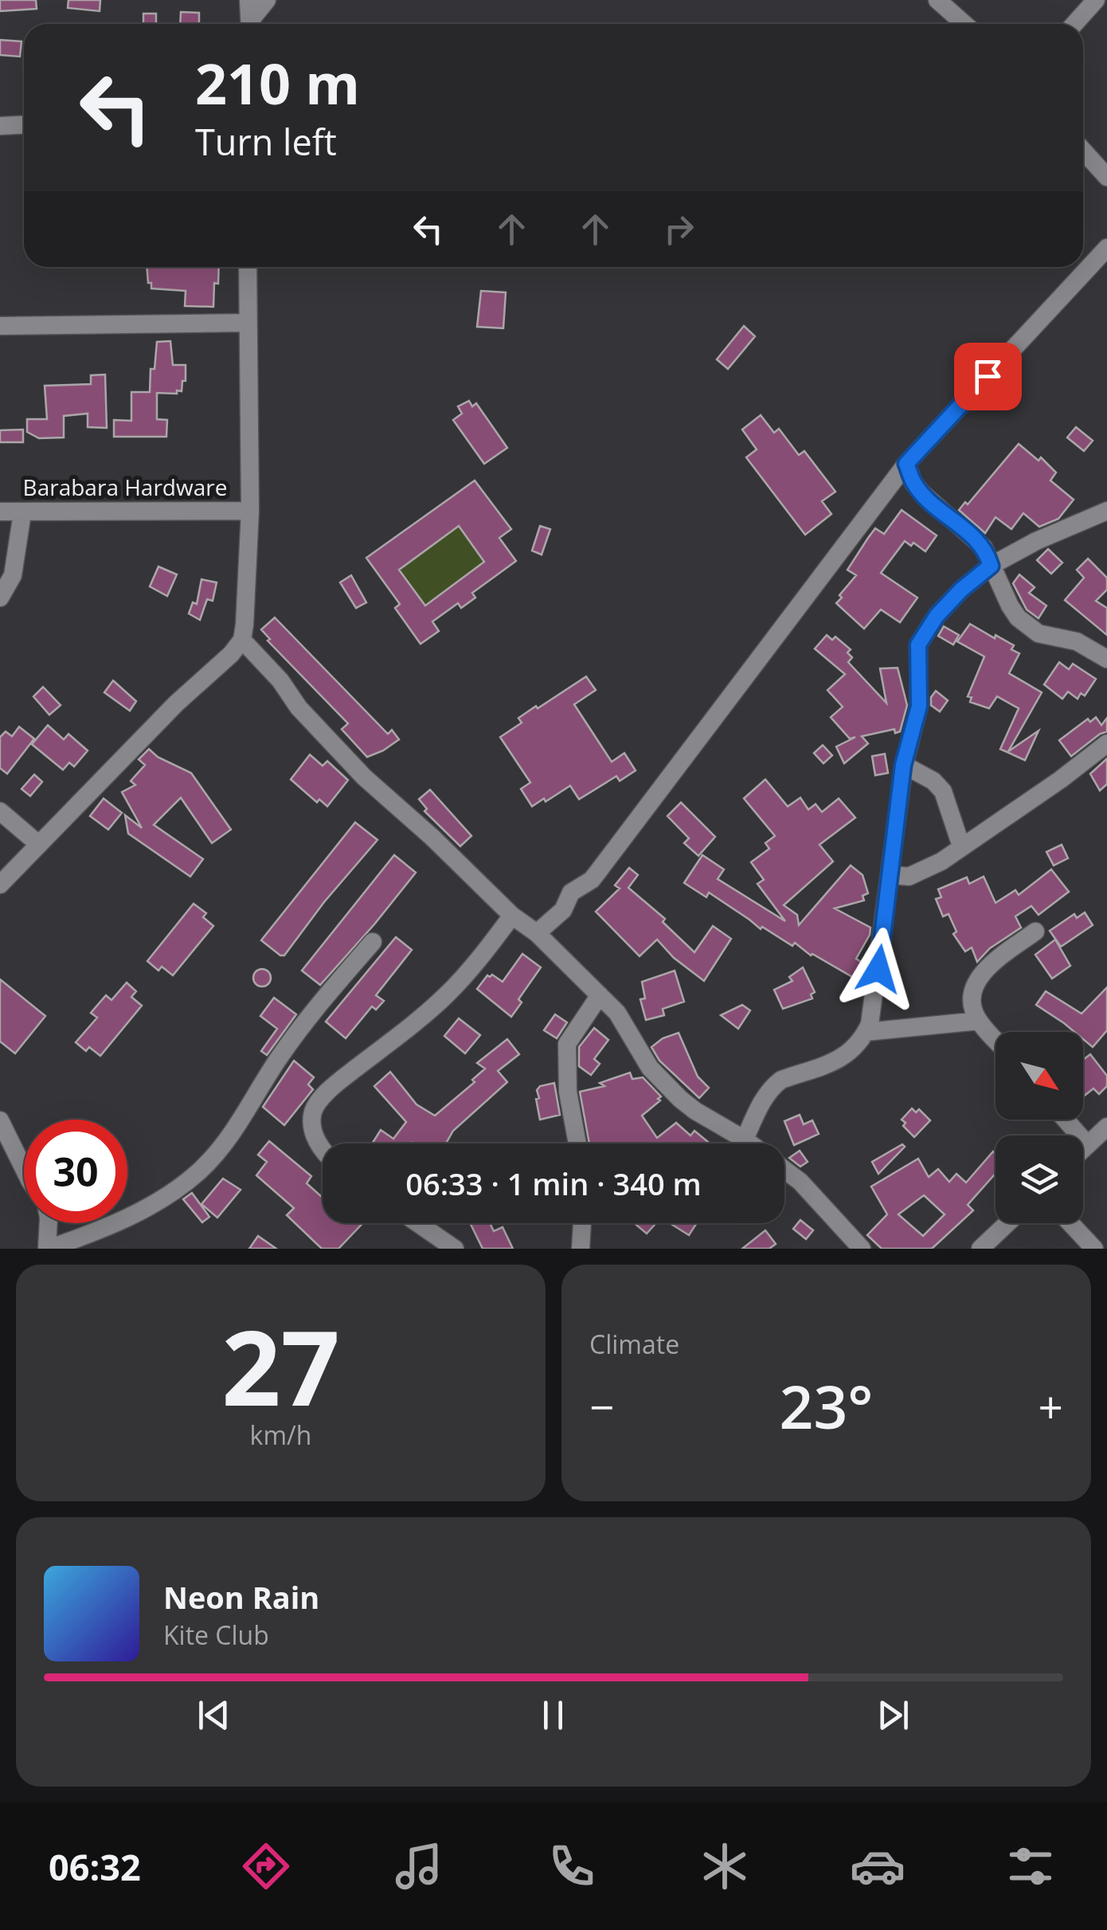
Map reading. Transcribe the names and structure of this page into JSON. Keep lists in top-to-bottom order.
{
  "streets": {
    "street": ["Barabara Hardware"]
  },
  "north": "bottom right",
  "page": {
    "turn": ["210 m", "Turn left"],
    "limit": "30",
    "trip": "06:33 · 1 min · 340 m",
    "tile": [
      ["27", "km/h"],
      "Climate"
    ],
    "heat": ["−", "23°", "+"],
    "song": ["Neon Rain", "Kite Club"],
    "tabs": "06:32"
  }
}
